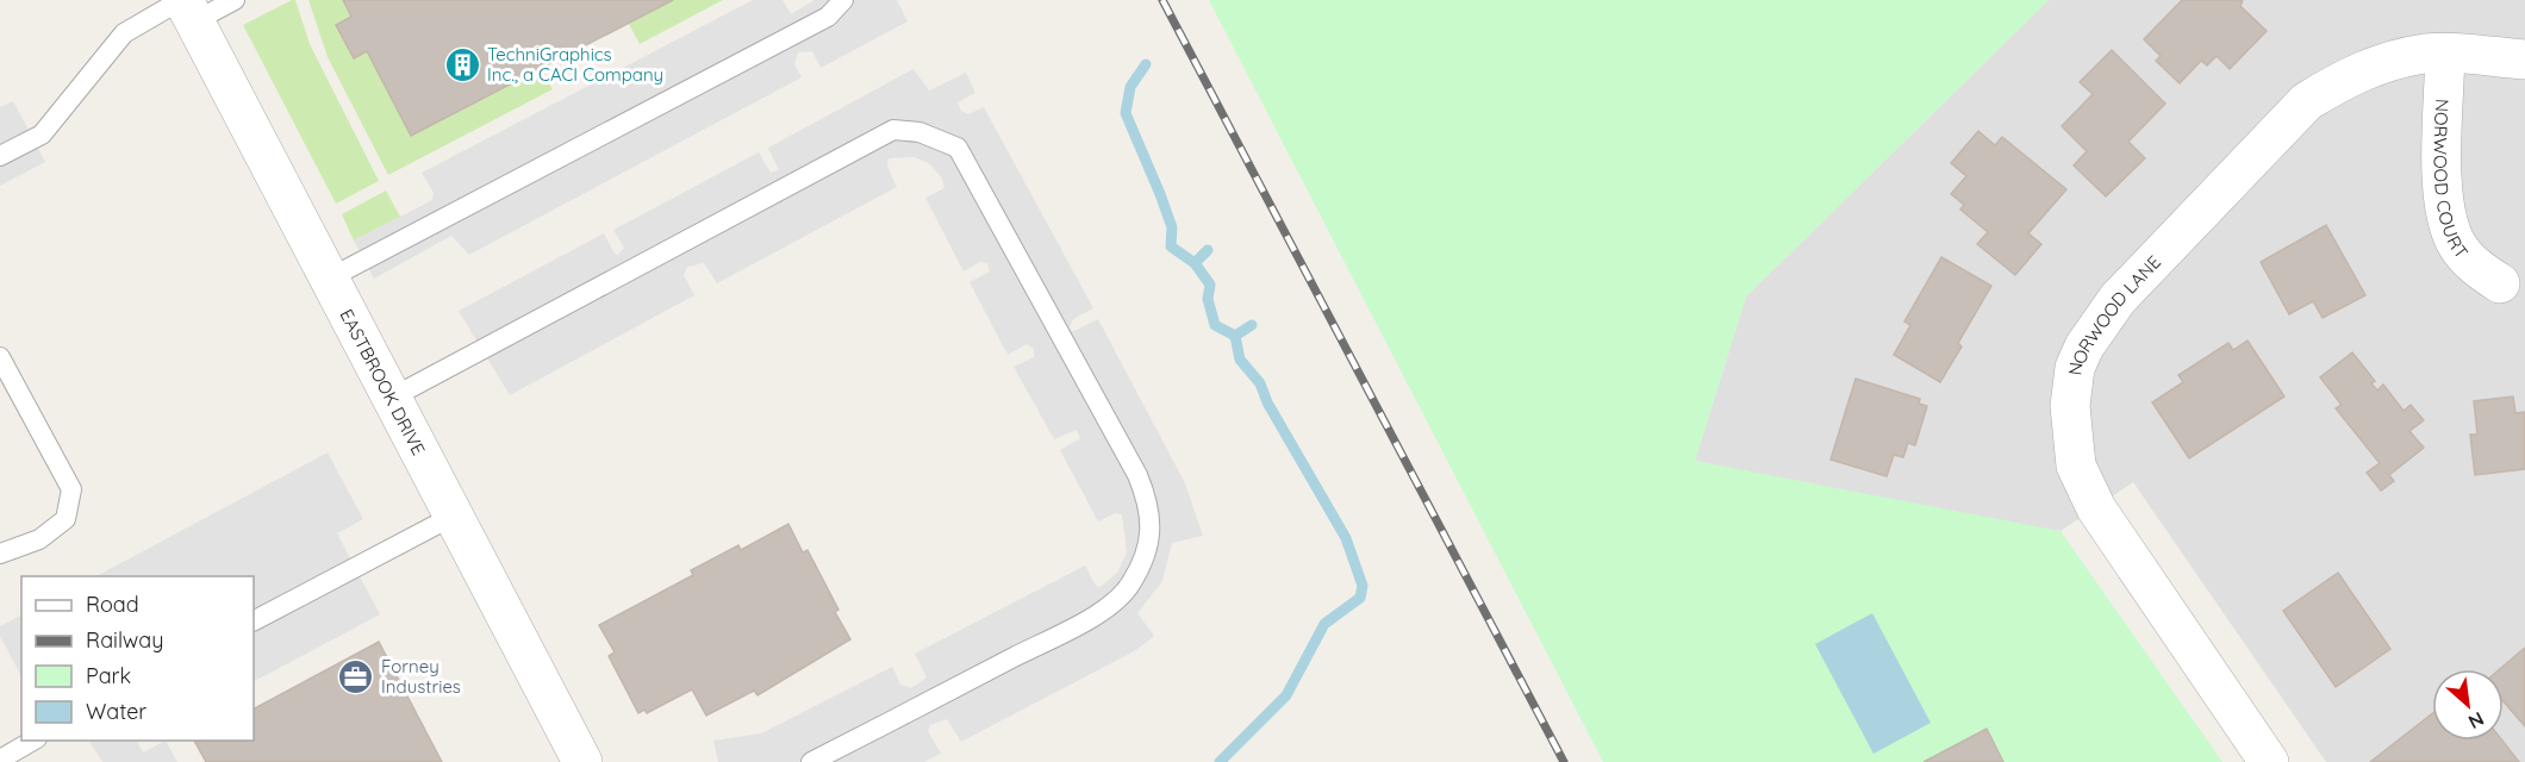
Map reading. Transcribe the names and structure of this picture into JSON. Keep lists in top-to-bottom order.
{
  "streets": {
    "street": ["NORWOOD COURT", "NORWOOD LANE", "EASTBROOK DRIVE"]
  },
  "crossings": [
    ["NORWOOD COURT", "NORWOOD LANE"]
  ],
  "places": {
    "building": ["TechniGraphics Inc., a CACI Company"],
    "office": ["Forney Industries"]
  },
  "legend": [
    "Road",
    "Railway",
    "Park",
    "Water"
  ],
  "north": "bottom right"
}
